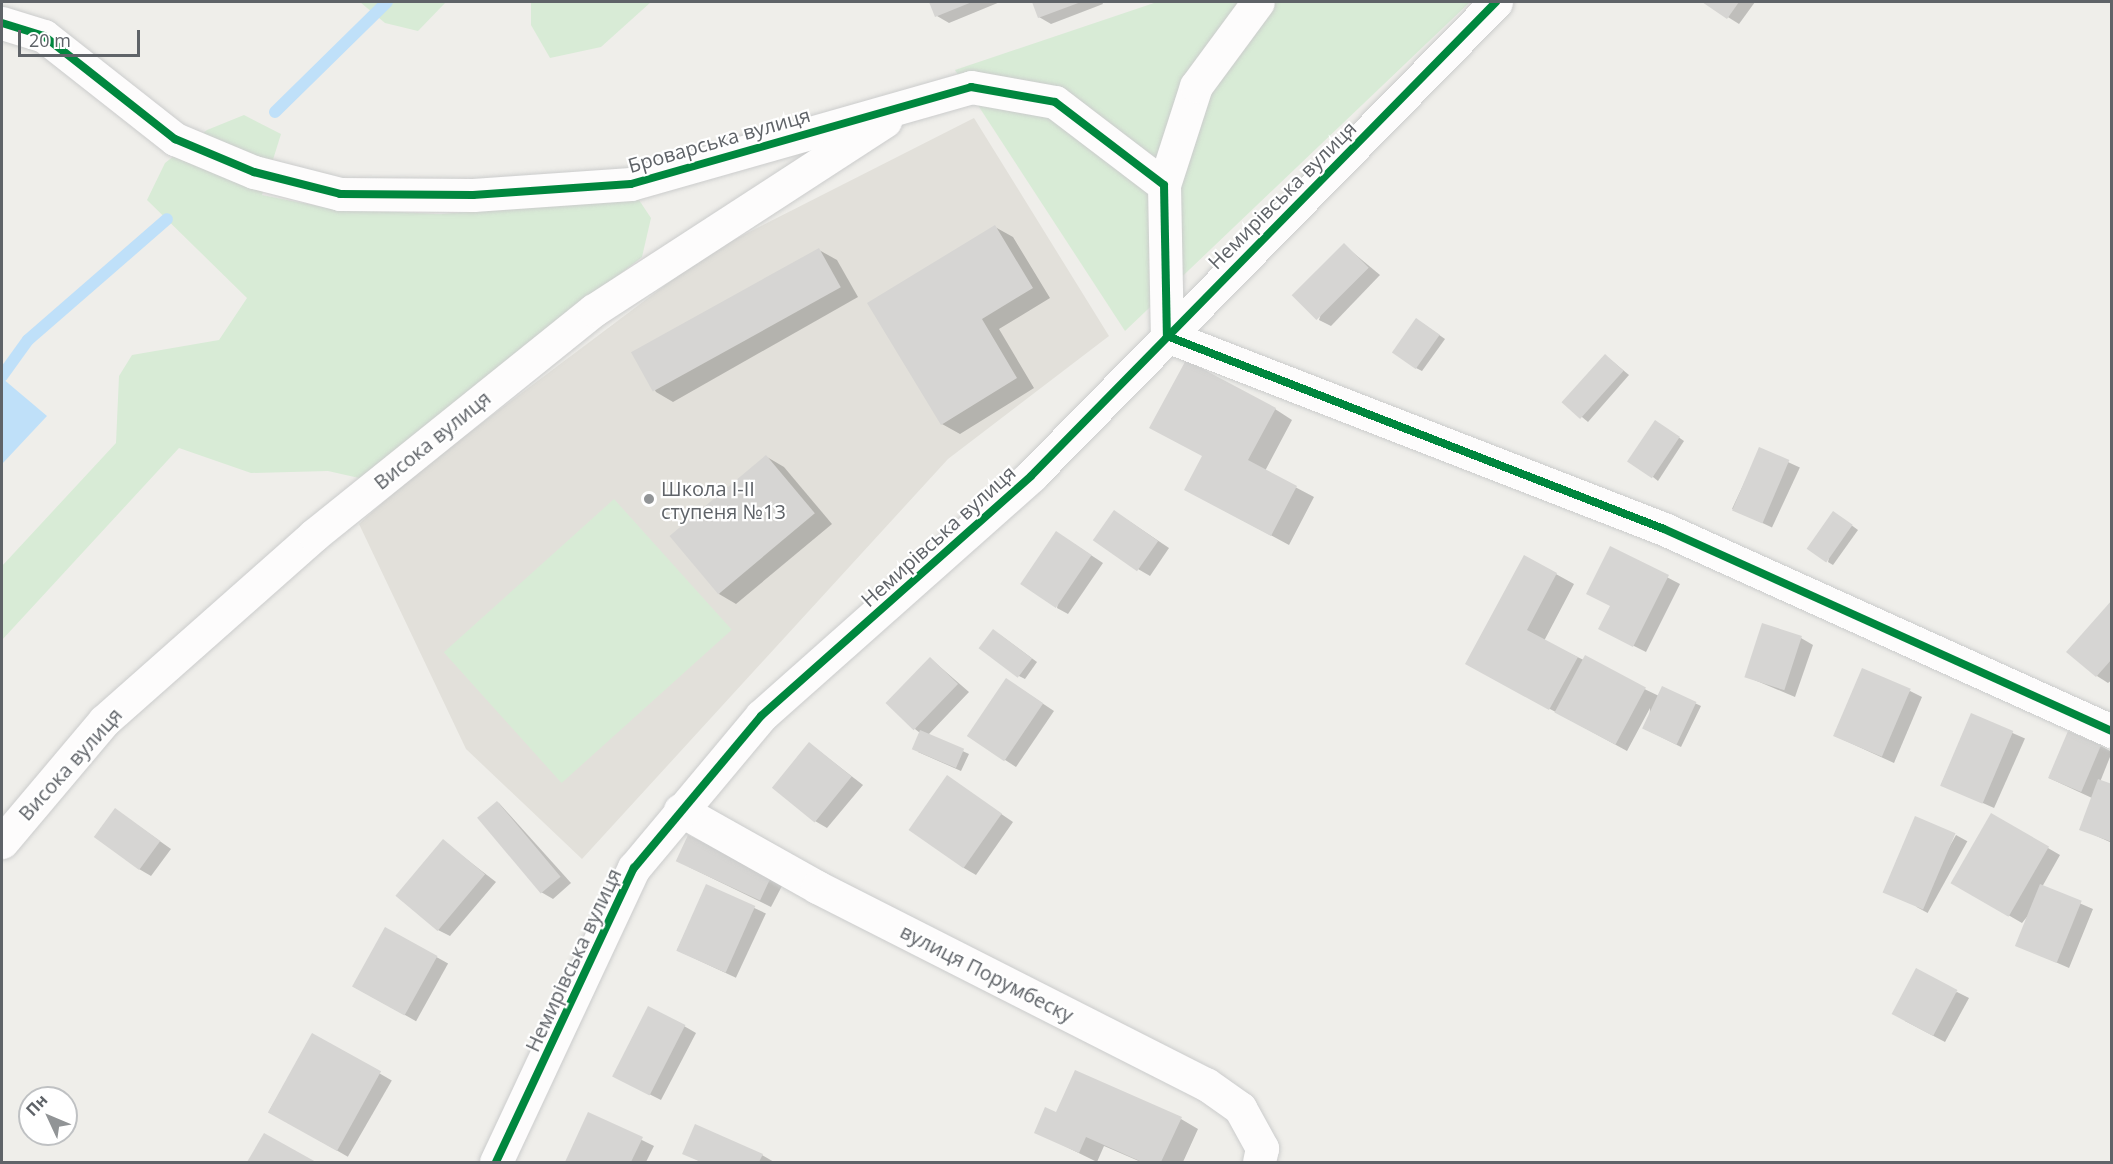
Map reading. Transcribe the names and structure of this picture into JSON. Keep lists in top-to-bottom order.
{
  "streets": {
    "street": [
      "Броварська вулиця",
      "Немирівська вулиця",
      "Висока вулиця",
      "вулиця Порумбеску"
    ]
  },
  "crossings": [
    ["Броварська вулиця", "Висока вулиця"],
    ["Немирівська вулиця", "вулиця Порумбеску"]
  ],
  "places": ["Школа I-II ступеня №13"],
  "scale_bar": "20 m",
  "north": "top left"
}
